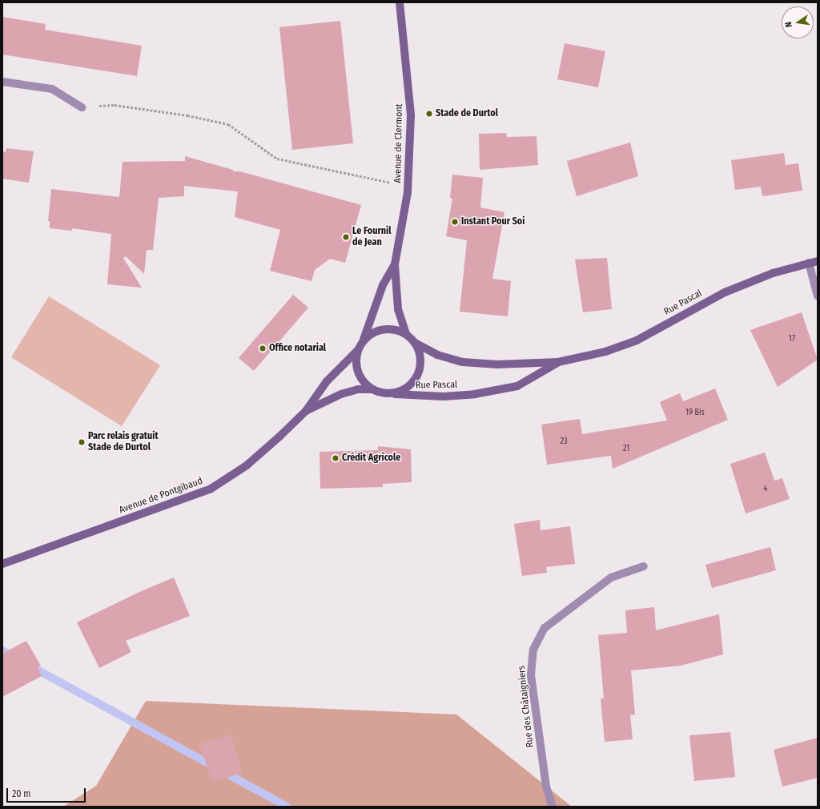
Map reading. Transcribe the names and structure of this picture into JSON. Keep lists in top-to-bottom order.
{
  "streets": {
    "main road": ["Avenue de Clermont", "Rue Pascal", "Avenue de Pontgibaud"],
    "street": ["Rue des Châtaigniers"]
  },
  "crossings": [
    ["Avenue de Clermont", "Rue Pascal"],
    ["Avenue de Clermont", "Avenue de Pontgibaud"],
    ["Rue Pascal", "Avenue de Pontgibaud"]
  ],
  "places": [
    "Stade de Durtol",
    "Instant Pour Soi",
    "Le Fournil de Jean",
    "Office notarial",
    "Parc relais gratuit Stade de Durtol",
    "Crédit Agricole"
  ],
  "house_numbers": [
    "17",
    "19 Bis",
    "23",
    "21",
    "4"
  ],
  "scale_bar": "20 m",
  "north": "left"
}
